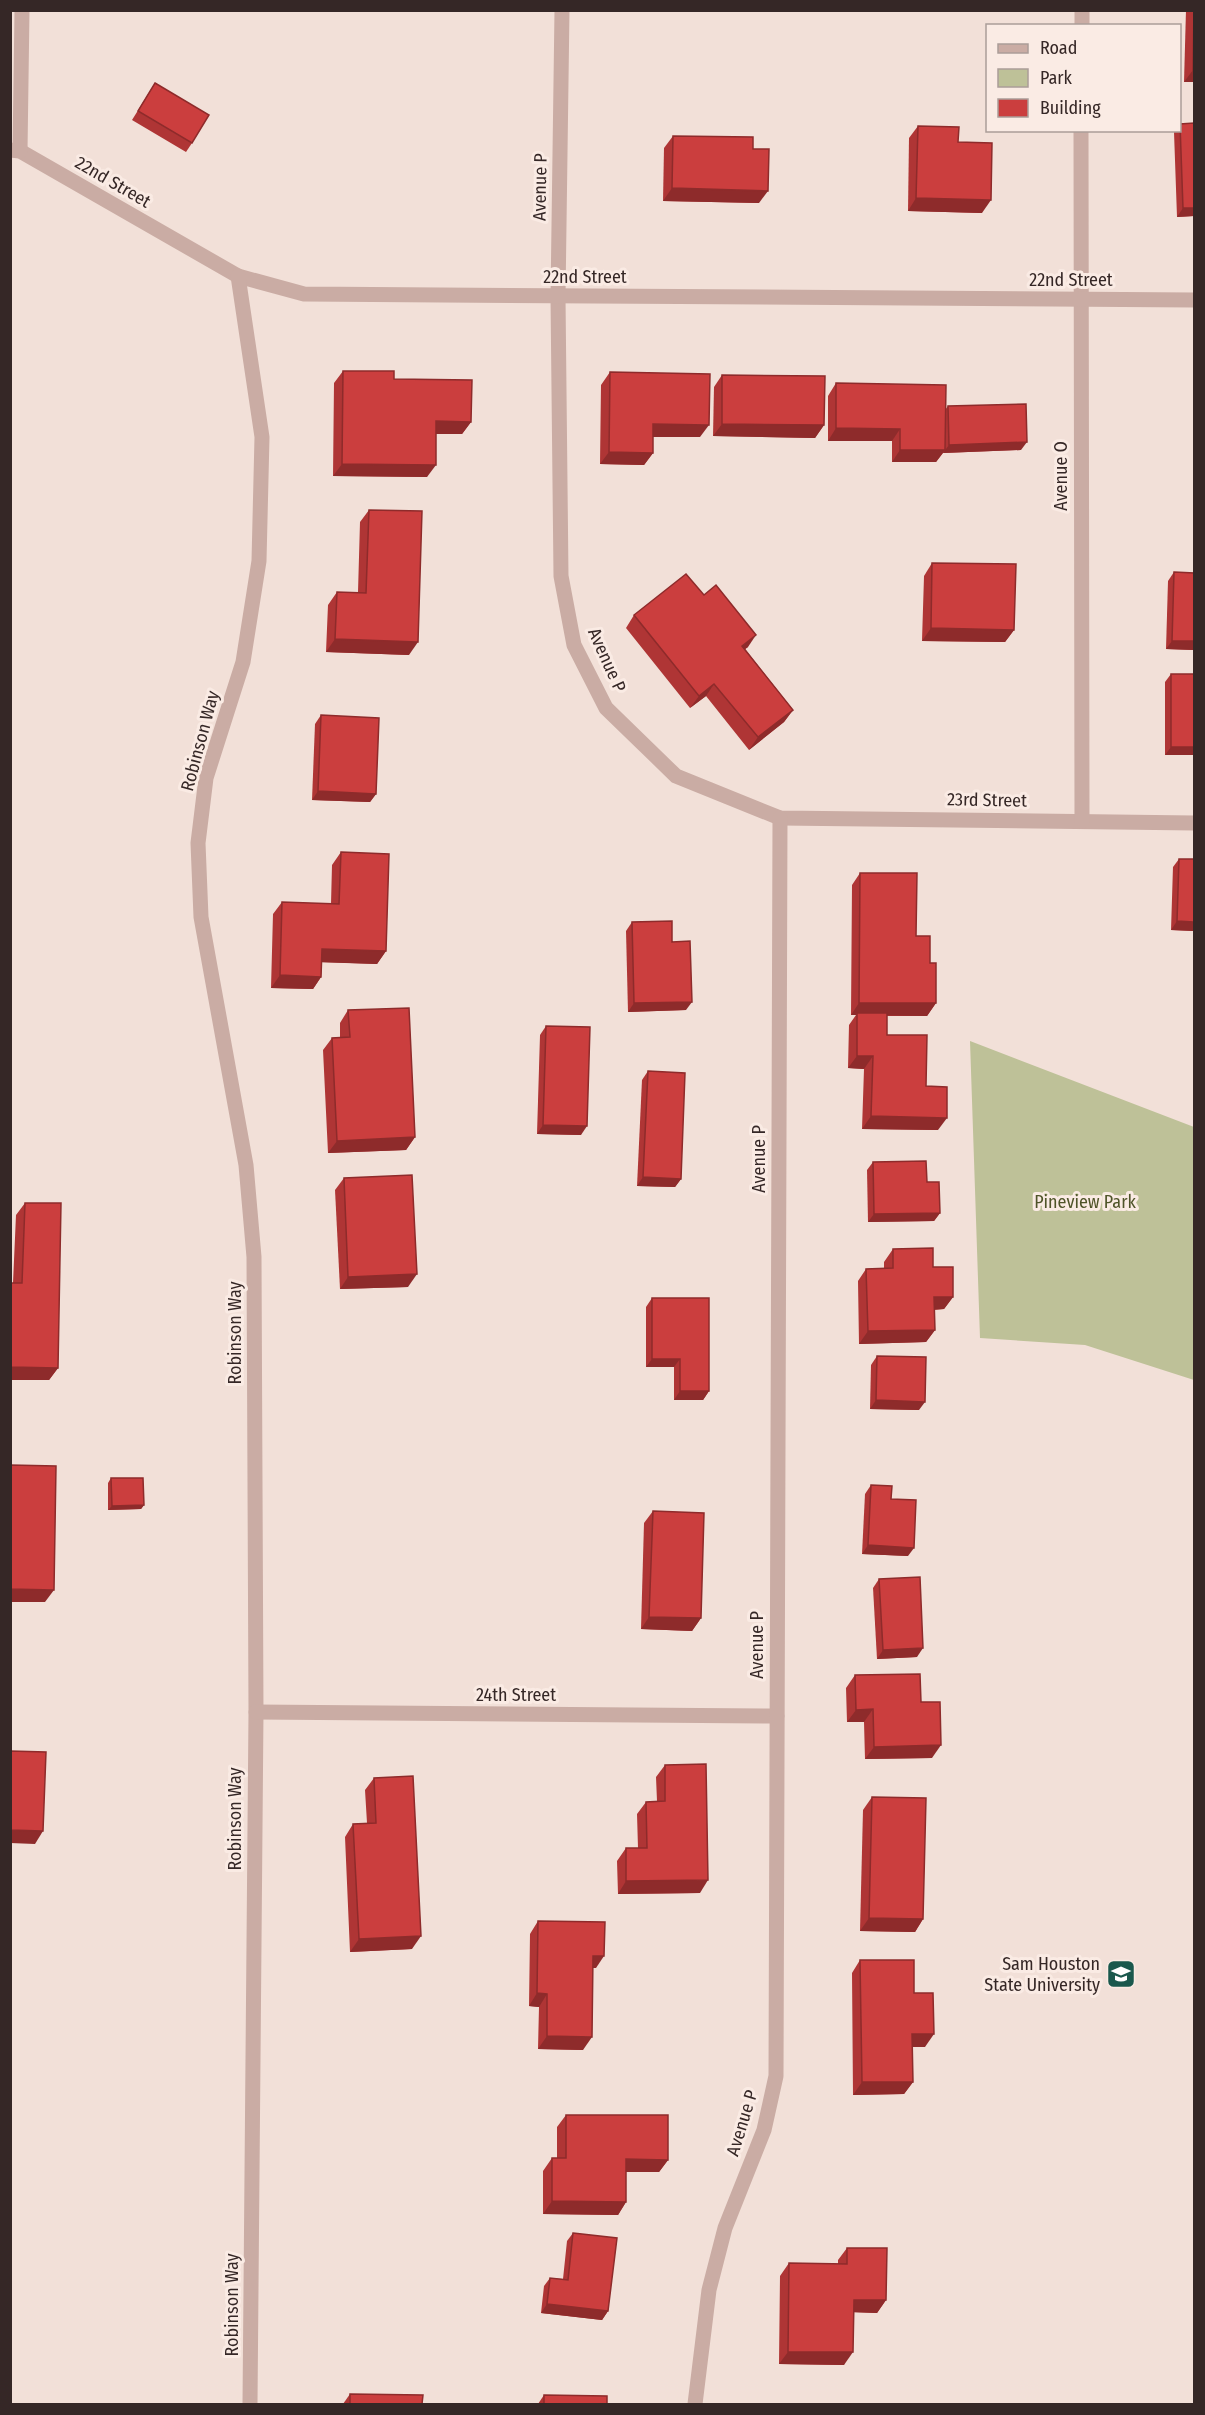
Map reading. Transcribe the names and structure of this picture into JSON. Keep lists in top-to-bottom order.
{
  "streets": {
    "street": [
      "22nd Street",
      "Avenue P",
      "Avenue O",
      "Robinson Way",
      "23rd Street",
      "24th Street"
    ]
  },
  "crossings": [
    ["22nd Street", "Avenue P"],
    ["22nd Street", "Avenue O"],
    ["22nd Street", "Robinson Way"],
    ["Avenue P", "23rd Street"],
    ["Avenue P", "24th Street"],
    ["Avenue O", "23rd Street"],
    ["Robinson Way", "24th Street"]
  ],
  "parks": ["Pineview Park"],
  "places": {
    "school or university": ["Sam Houston State University"]
  },
  "legend": ["Road", "Park", "Building"]
}
